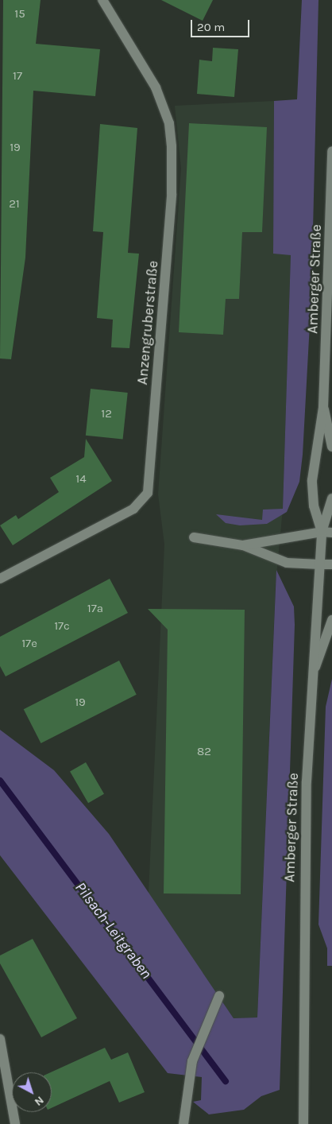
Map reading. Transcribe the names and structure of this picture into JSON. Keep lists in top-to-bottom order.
{
  "streets": {
    "main road": ["Amberger Straße", "Anzengruberstraße"]
  },
  "water": ["Pilsach-Leitgraben"],
  "house_numbers": [
    "15",
    "17",
    "19",
    "21",
    "12",
    "14",
    "17a",
    "17c",
    "17e",
    "19",
    "82"
  ],
  "scale_bar": "20 m",
  "north": "bottom right"
}
